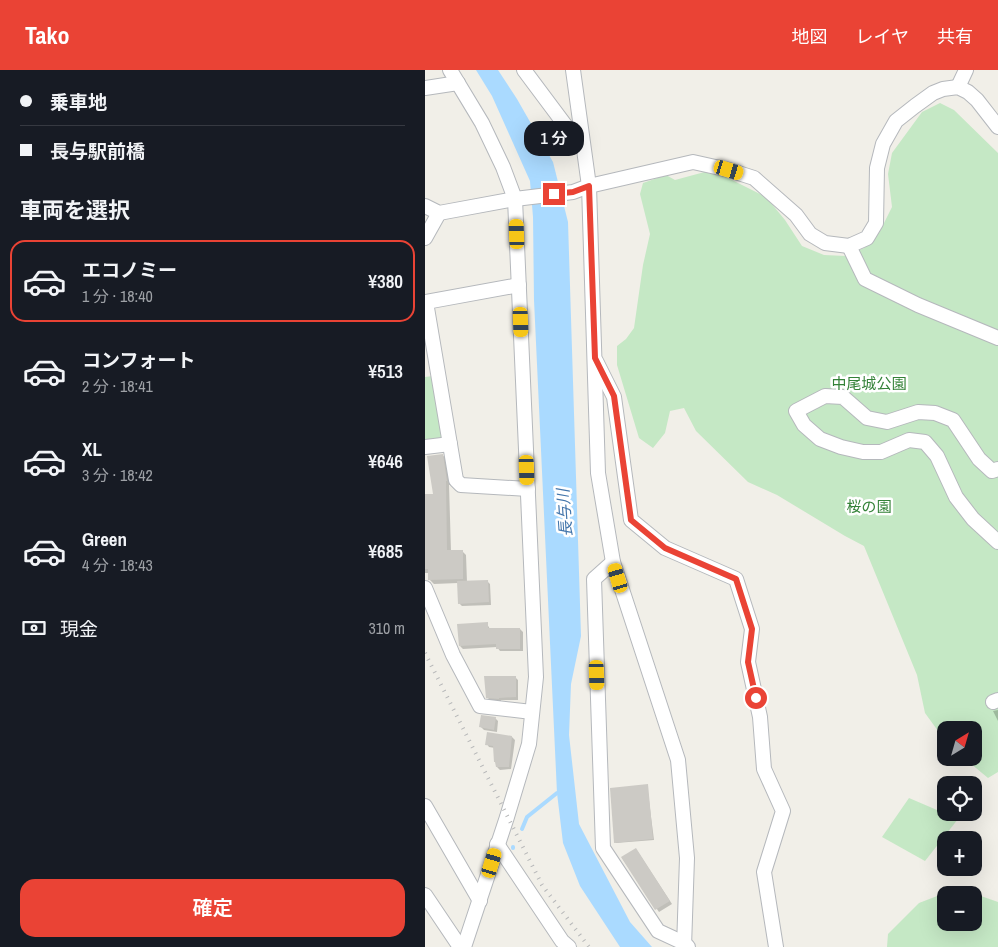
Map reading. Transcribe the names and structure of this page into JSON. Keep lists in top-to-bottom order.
{
  "water": ["長与川"],
  "parks": ["中尾城公園", "桜の園"],
  "north": "top right",
  "page": {
    "header": "Tako",
    "nav": ["地図", "レイヤ", "共有"],
    "banner": ["乗車地", "長与駅前橋"],
    "bubble": "1 分",
    "heading": "車両を選択",
    "list": [
      {
        "name": "エコノミー",
        "note": "1 分 · 18:40",
        "value": "¥380"
      },
      {
        "name": "コンフォート",
        "note": "2 分 · 18:41",
        "value": "¥513"
      },
      {
        "name": "XL",
        "note": "3 分 · 18:42",
        "value": "¥646"
      },
      {
        "name": "Green",
        "note": "4 分 · 18:43",
        "value": "¥685"
      }
    ],
    "pay": ["現金", "310 m"],
    "map_buttons": ["+", "−"],
    "buttons": "確定"
  }
}
